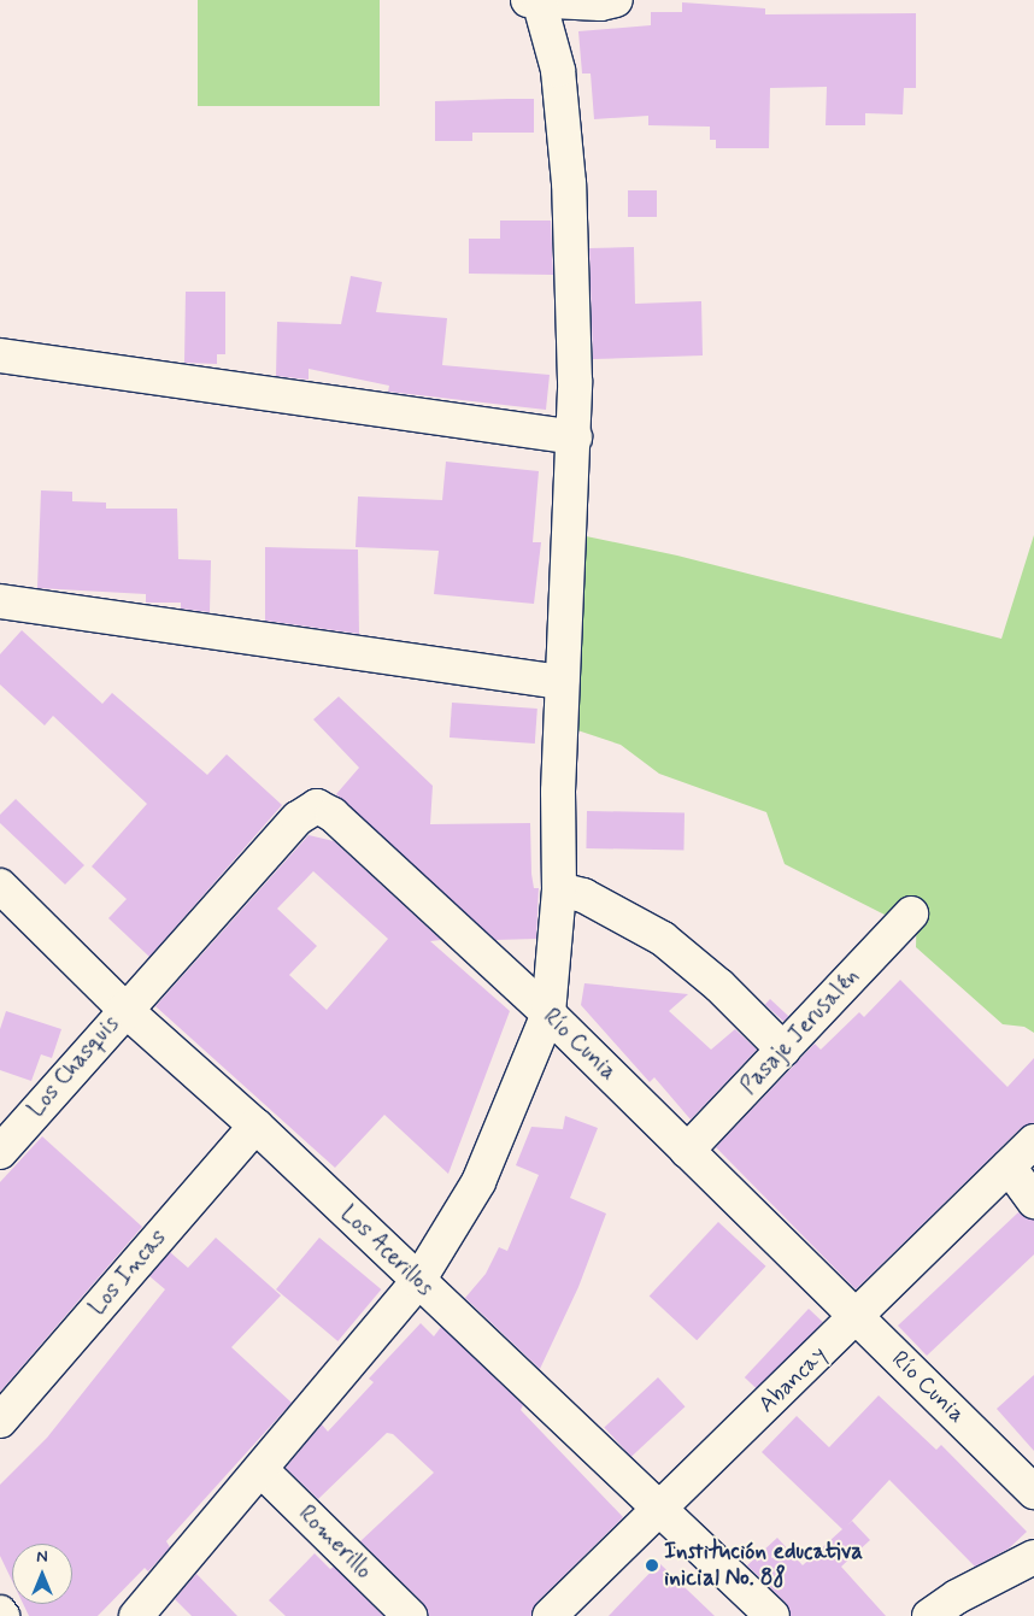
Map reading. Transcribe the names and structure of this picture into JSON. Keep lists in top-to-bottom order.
{
  "streets": {
    "street": [
      "Pasaje Jerusalén",
      "Río Cunia",
      "Los Chasquis",
      "Los Acerillos",
      "Los Incas",
      "Abancay",
      "Romerillo"
    ]
  },
  "crossings": [
    ["Pasaje Jerusalén", "Río Cunia"],
    ["Río Cunia", "Los Chasquis"],
    ["Río Cunia", "Los Acerillos"],
    ["Río Cunia", "Abancay"],
    ["Los Chasquis", "Los Acerillos"],
    ["Los Acerillos", "Los Incas"],
    ["Los Acerillos", "Abancay"]
  ],
  "places": ["Institución educativa inicial No. 88"],
  "north": "top"
}
